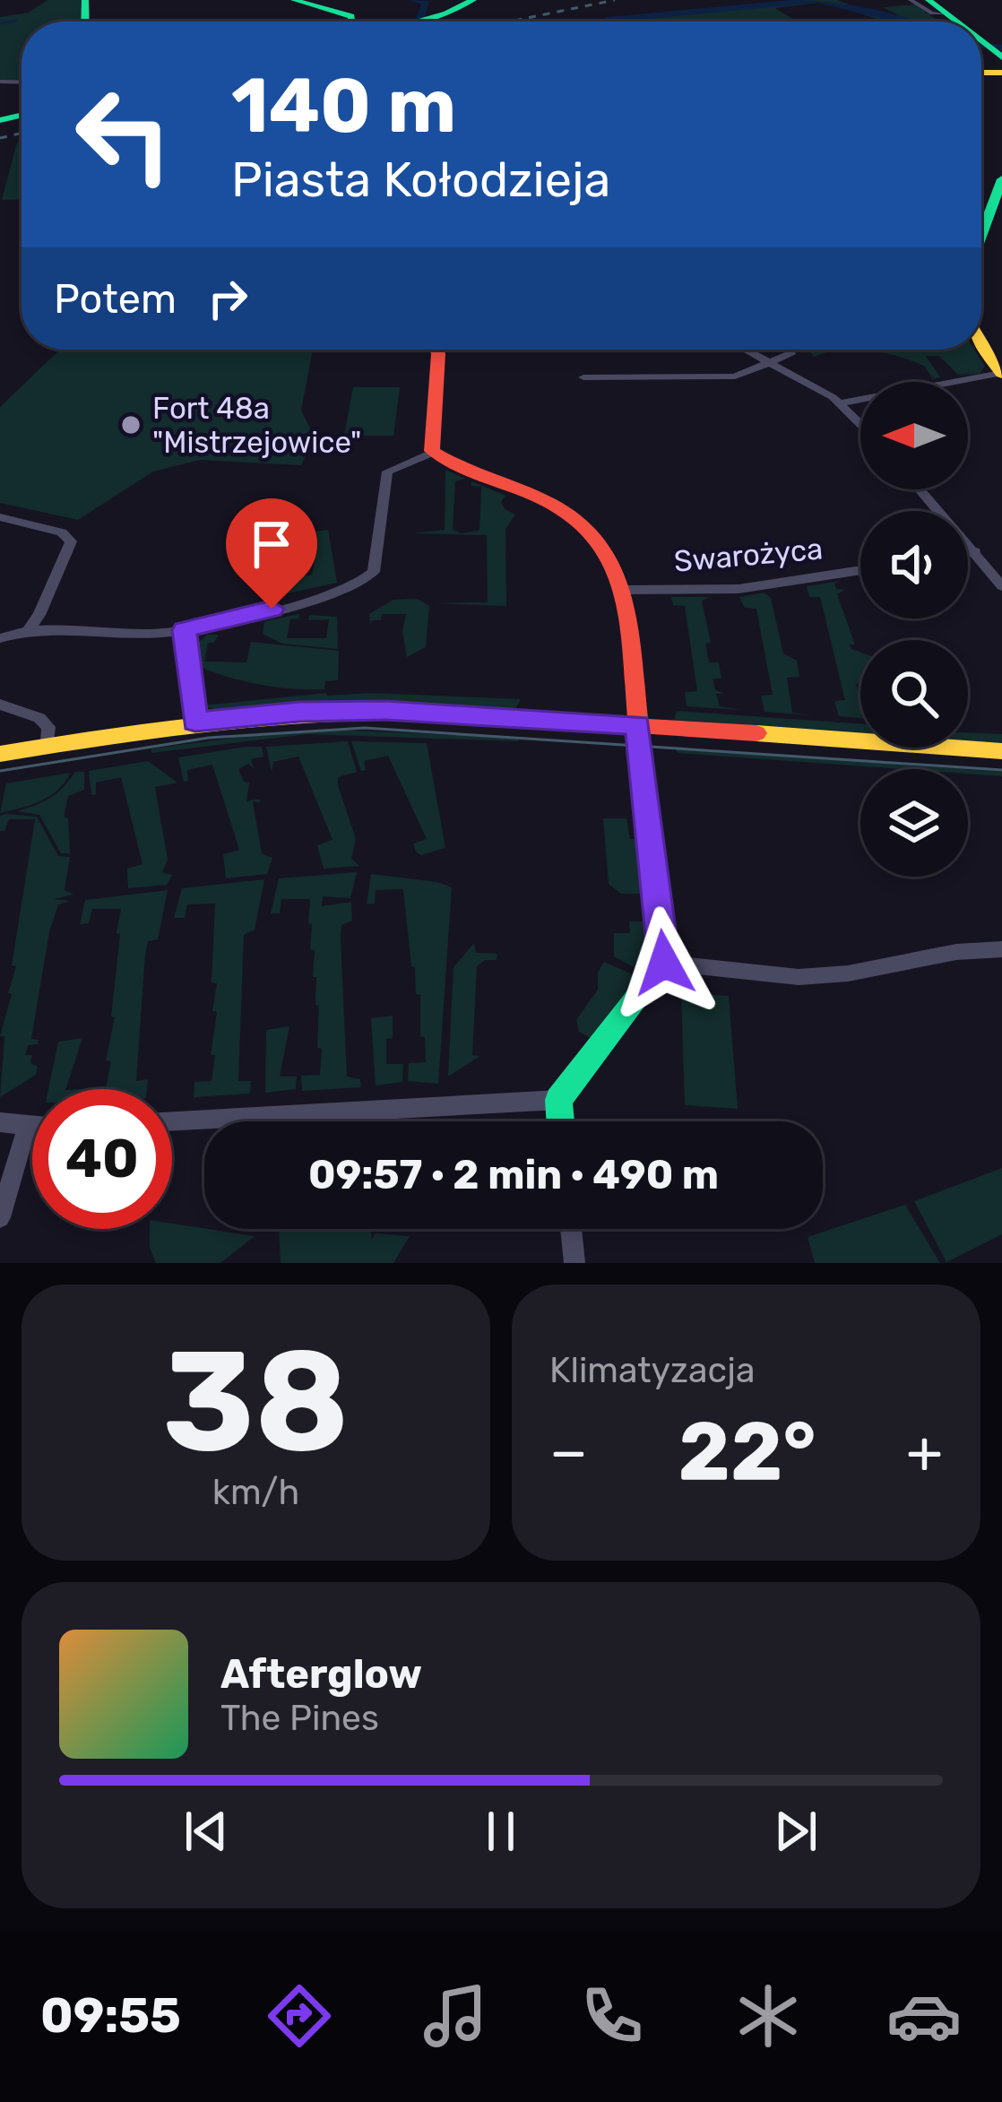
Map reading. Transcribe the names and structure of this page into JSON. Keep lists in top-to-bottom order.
{
  "streets": {
    "street": ["Swarożyca"]
  },
  "places": ["Fort 48a \"Mistrzejowice\""],
  "north": "left",
  "page": {
    "turn": ["140 m", "Piasta Kołodzieja"],
    "then": "Potem",
    "limit": "40",
    "trip": "09:57 · 2 min · 490 m",
    "tile": [
      ["38", "km/h"],
      "Klimatyzacja"
    ],
    "heat": ["−", "22°", "+"],
    "song": ["Afterglow", "The Pines"],
    "tabs": "09:55"
  }
}
